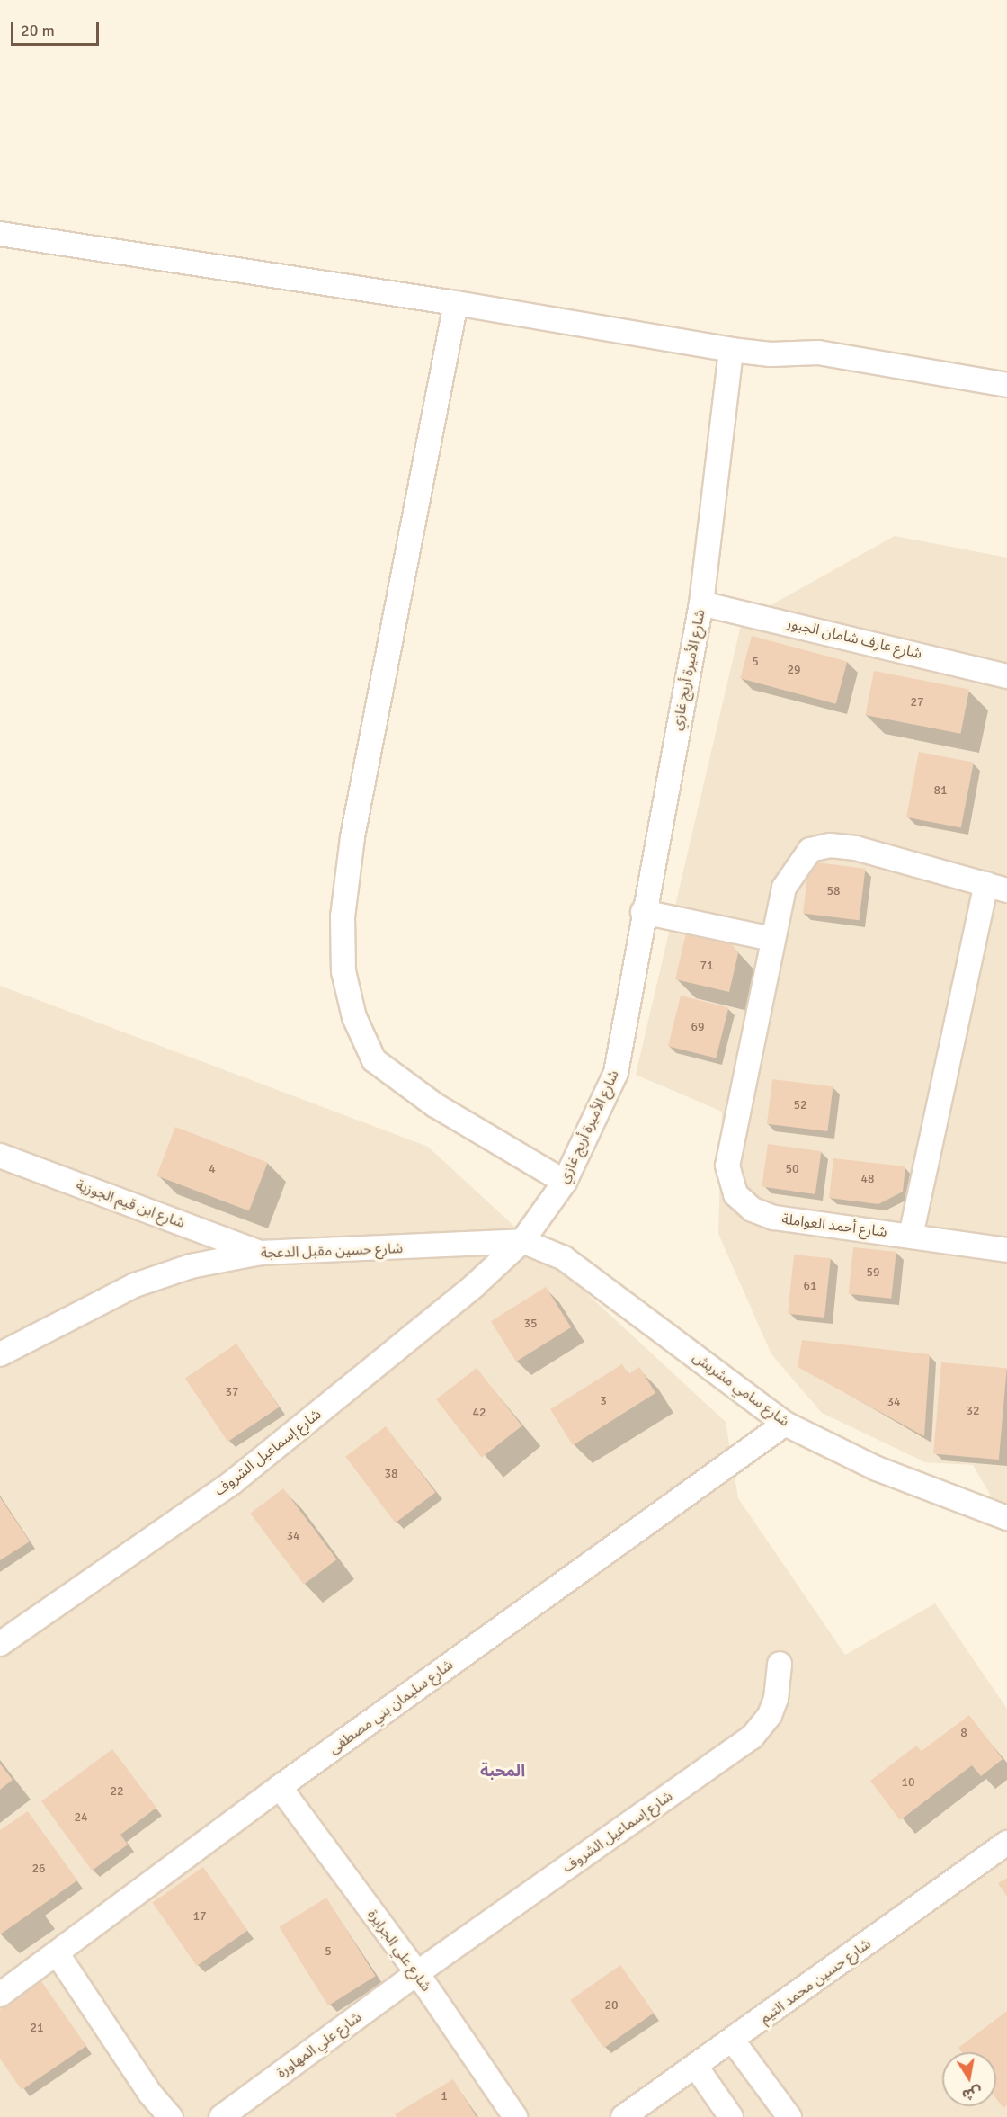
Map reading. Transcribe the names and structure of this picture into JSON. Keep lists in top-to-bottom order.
{
  "streets": {
    "street": [
      "شارع عارف شامان الجبور",
      "شارع الأميرة أريج غازي",
      "شارع ابن قيم الجوزية",
      "شارع أحمد العواملة",
      "شارع حسين مقبل الدعجة",
      "شارع سامي مشربش",
      "شارع إسماعيل الشروف",
      "شارع سليمان بني مصطفى",
      "شارع علي الجرايرة",
      "شارع حسين محمد التيم",
      "شارع علي المهاورة"
    ]
  },
  "crossings": [
    ["شارع عارف شامان الجبور", "شارع الأميرة أريج غازي"],
    ["شارع الأميرة أريج غازي", "شارع حسين مقبل الدعجة"],
    ["شارع الأميرة أريج غازي", "شارع سامي مشربش"],
    ["شارع الأميرة أريج غازي", "شارع إسماعيل الشروف"],
    ["شارع ابن قيم الجوزية", "شارع حسين مقبل الدعجة"],
    ["شارع حسين مقبل الدعجة", "شارع سامي مشربش"],
    ["شارع حسين مقبل الدعجة", "شارع إسماعيل الشروف"],
    ["شارع سامي مشربش", "شارع إسماعيل الشروف"],
    ["شارع سامي مشربش", "شارع سليمان بني مصطفى"],
    ["شارع إسماعيل الشروف", "شارع علي الجرايرة"],
    ["شارع إسماعيل الشروف", "شارع علي المهاورة"],
    ["شارع سليمان بني مصطفى", "شارع علي الجرايرة"],
    ["شارع علي الجرايرة", "شارع علي المهاورة"]
  ],
  "districts": ["المحبة"],
  "house_numbers": [
    "5",
    "29",
    "27",
    "81",
    "58",
    "71",
    "69",
    "52",
    "4",
    "50",
    "48",
    "59",
    "61",
    "35",
    "37",
    "3",
    "34",
    "32",
    "42",
    "38",
    "34",
    "8",
    "10",
    "22",
    "24",
    "26",
    "17",
    "5",
    "20",
    "21",
    "1"
  ],
  "scale_bar": "20 m",
  "north": "bottom"
}
